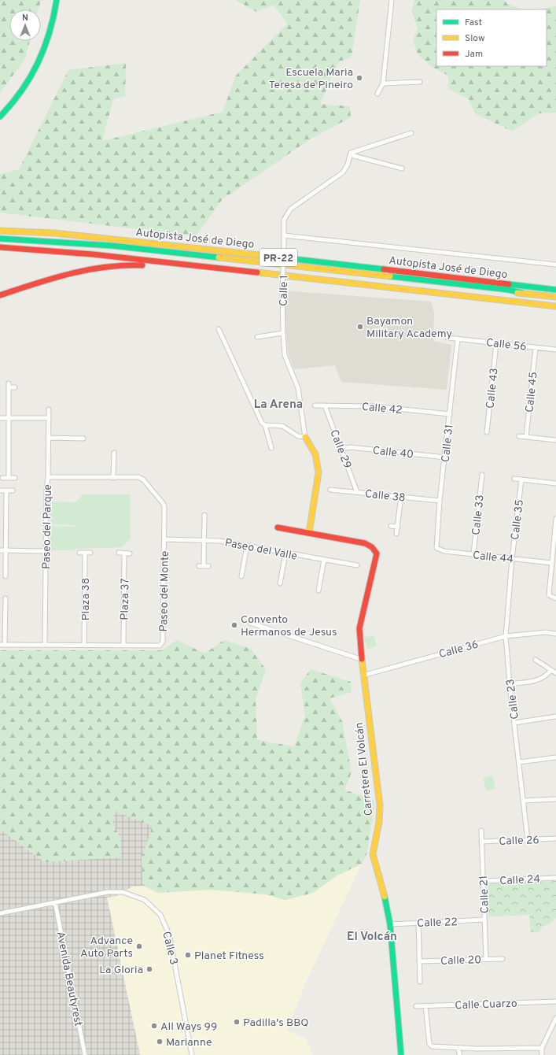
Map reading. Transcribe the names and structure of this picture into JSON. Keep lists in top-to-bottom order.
{
  "streets": {
    "main road": ["Autopista José de Diego", "PR-22", "Carretera El Volcán"],
    "street": [
      "Calle 1",
      "Calle 56",
      "Calle 43",
      "Calle 45",
      "Calle 42",
      "Calle 31",
      "Calle 29",
      "Calle 40",
      "Calle 38",
      "Calle 33",
      "Calle 35",
      "Paseo del Parque",
      "Paseo del Valle",
      "Calle 44",
      "Paseo del Monte",
      "Plaza 38",
      "Plaza 37",
      "Calle 36",
      "Calle 23",
      "Calle 26",
      "Calle 24",
      "Calle 21",
      "Calle 22",
      "Calle 3",
      "Calle 20",
      "Avenida Beautyrest",
      "Calle Cuarzo"
    ]
  },
  "crossings": [
    ["Calle 56", "Calle 43"],
    ["Calle 56", "Calle 45"],
    ["Calle 56", "Calle 31"],
    ["Calle 42", "Calle 31"],
    ["Calle 42", "Calle 29"],
    ["Calle 31", "Calle 40"],
    ["Calle 31", "Calle 38"],
    ["Calle 31", "Calle 44"],
    ["Calle 29", "Calle 40"],
    ["Calle 29", "Calle 38"],
    ["Calle 33", "Calle 44"],
    ["Calle 35", "Calle 44"],
    ["Calle 35", "Calle 23"],
    ["Paseo del Parque", "Paseo del Monte"],
    ["Paseo del Valle", "Paseo del Monte"],
    ["Calle 44", "Calle 23"],
    ["Paseo del Monte", "Plaza 38"],
    ["Paseo del Monte", "Plaza 37"],
    ["Calle 36", "Calle 23"],
    ["Calle 36", "Carretera El Volcán"],
    ["Calle 23", "Calle 26"],
    ["Carretera El Volcán", "Calle 22"],
    ["Calle 26", "Calle 21"],
    ["Calle 24", "Calle 21"],
    ["Calle 21", "Calle 22"],
    ["Calle 21", "Calle 20"],
    ["Calle 3", "Avenida Beautyrest"]
  ],
  "districts": ["La Arena", "El Volcán"],
  "places": [
    "Escuela Maria Teresa de Pineiro",
    "Bayamon Military Academy",
    "Convento Hermanos de Jesus",
    "Advance Auto Parts",
    "Planet Fitness",
    "La Gloria",
    "Padilla's BBQ",
    "All Ways 99",
    "Marianne"
  ],
  "legend": ["Fast", "Slow", "Jam"],
  "north": "top"
}
